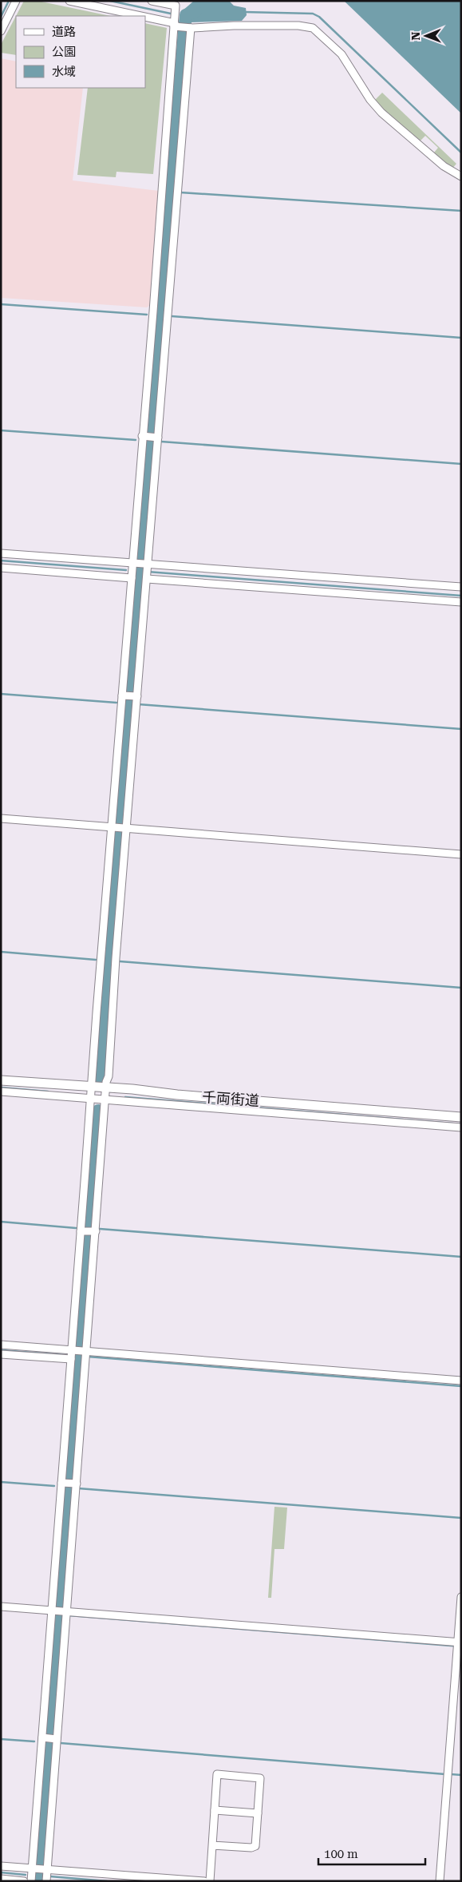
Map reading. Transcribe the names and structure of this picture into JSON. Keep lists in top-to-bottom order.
{
  "streets": {
    "street": ["千両街道"]
  },
  "legend": ["道路", "公園", "水域"],
  "scale_bar": "100 m",
  "north": "left"
}
